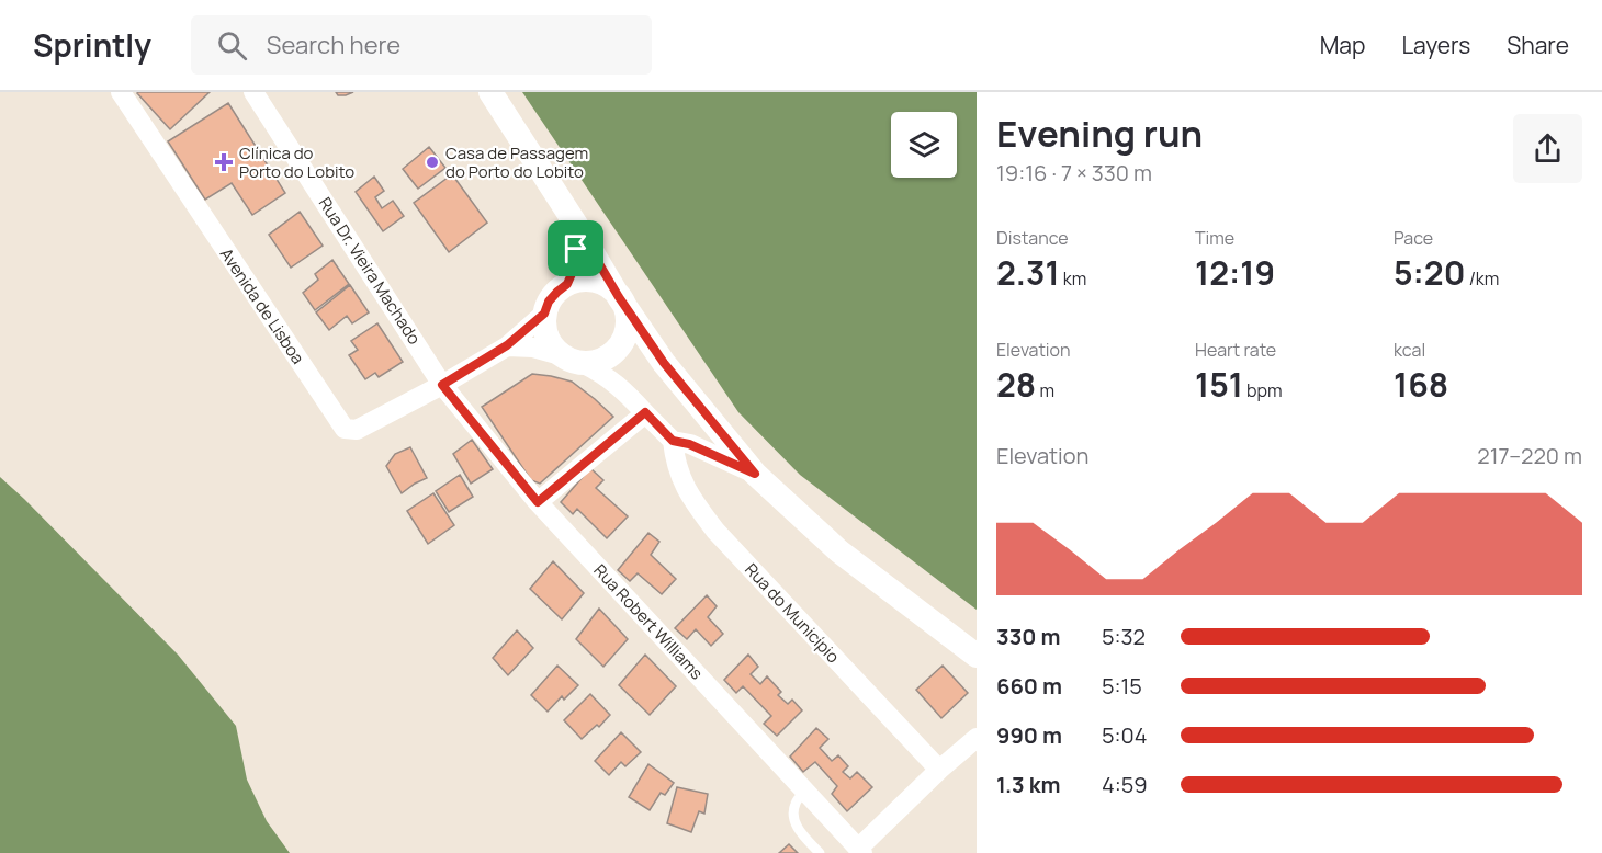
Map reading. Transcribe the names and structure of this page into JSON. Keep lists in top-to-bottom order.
{
  "streets": {
    "street": [
      "Rua Dr. Vieira Machado",
      "Avenida de Lisboa",
      "Rua do Município",
      "Rua Robert Williams"
    ]
  },
  "crossings": [
    ["Rua Dr. Vieira Machado", "Avenida de Lisboa"],
    ["Rua Dr. Vieira Machado", "Rua Robert Williams"],
    ["Avenida de Lisboa", "Rua Robert Williams"]
  ],
  "places": {
    "health": ["Clínica do Porto do Lobito"],
    "other": ["Casa de Passagem do Porto do Lobito"]
  },
  "page": {
    "header": "Sprintly",
    "search": "Search here",
    "nav": ["Map", "Layers", "Share"],
    "heading": ["Evening run", "19:16 · 7 × 330 m"],
    "stats": [
      ["Distance", "2.31 km"],
      ["Time", "12:19"],
      ["Pace", "5:20 /km"],
      ["Elevation", "28 m"],
      ["Heart rate", "151 bpm"],
      ["kcal", "168"]
    ],
    "chart": ["Elevation", "217–220 m"],
    "list": [
      {
        "name": "330 m",
        "note": "5:32"
      },
      {
        "name": "660 m",
        "note": "5:15"
      },
      {
        "name": "990 m",
        "note": "5:04"
      },
      {
        "name": "1.3 km",
        "note": "4:59"
      }
    ]
  }
}
